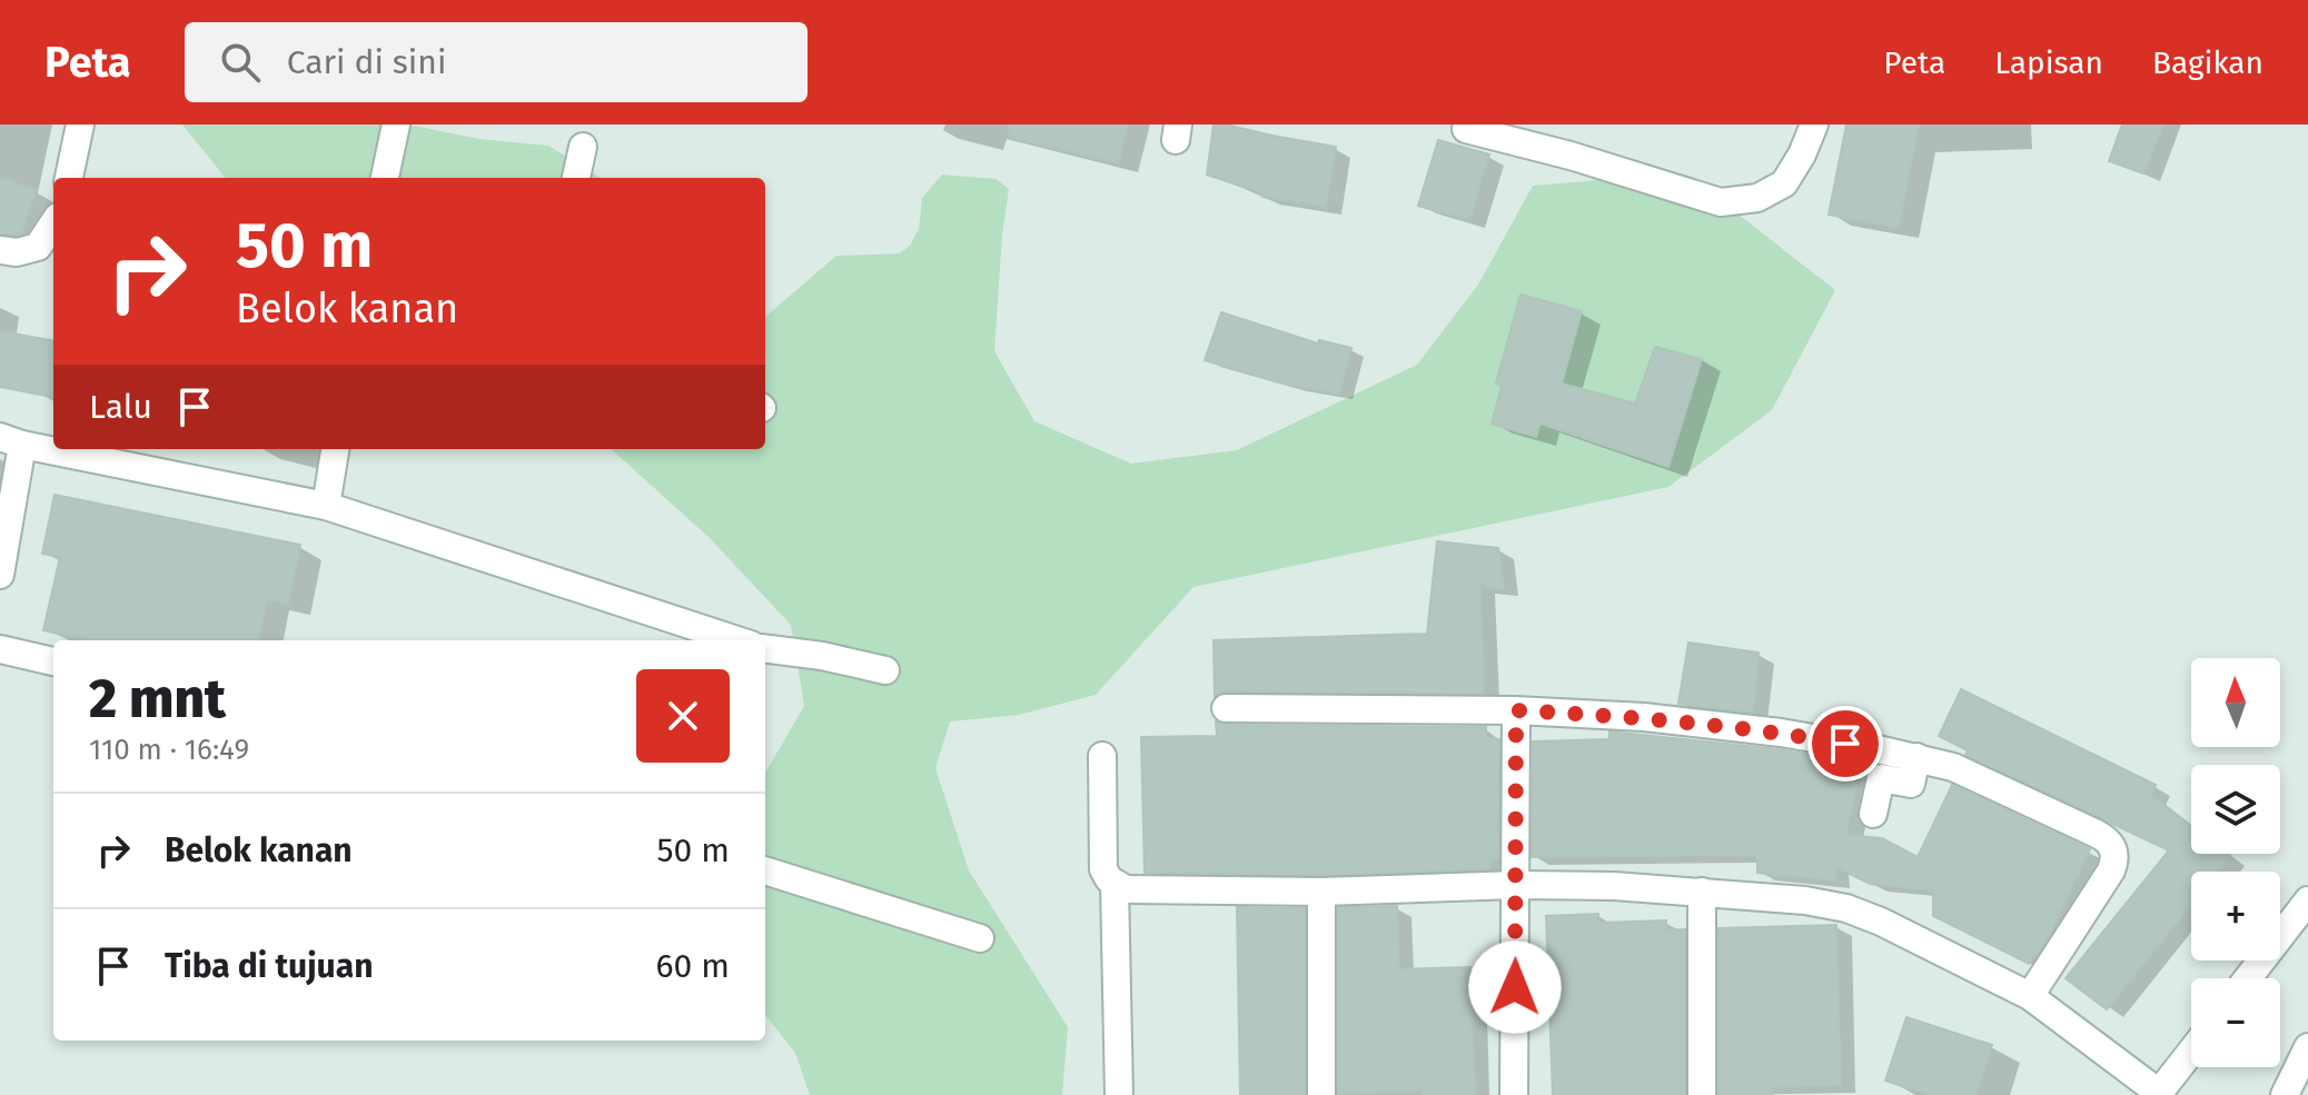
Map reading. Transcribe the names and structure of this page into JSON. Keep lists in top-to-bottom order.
{
  "north": "top",
  "page": {
    "header": "Peta",
    "search": "Cari di sini",
    "nav": ["Peta", "Lapisan", "Bagikan"],
    "turn": ["50 m", "Belok kanan"],
    "then": "Lalu",
    "heading": ["2 mnt", "110 m · 16:49"],
    "map_buttons": ["+", "−"],
    "list": [
      {
        "name": "Belok kanan",
        "value": "50 m"
      },
      {
        "name": "Tiba di tujuan",
        "value": "60 m"
      }
    ]
  }
}
